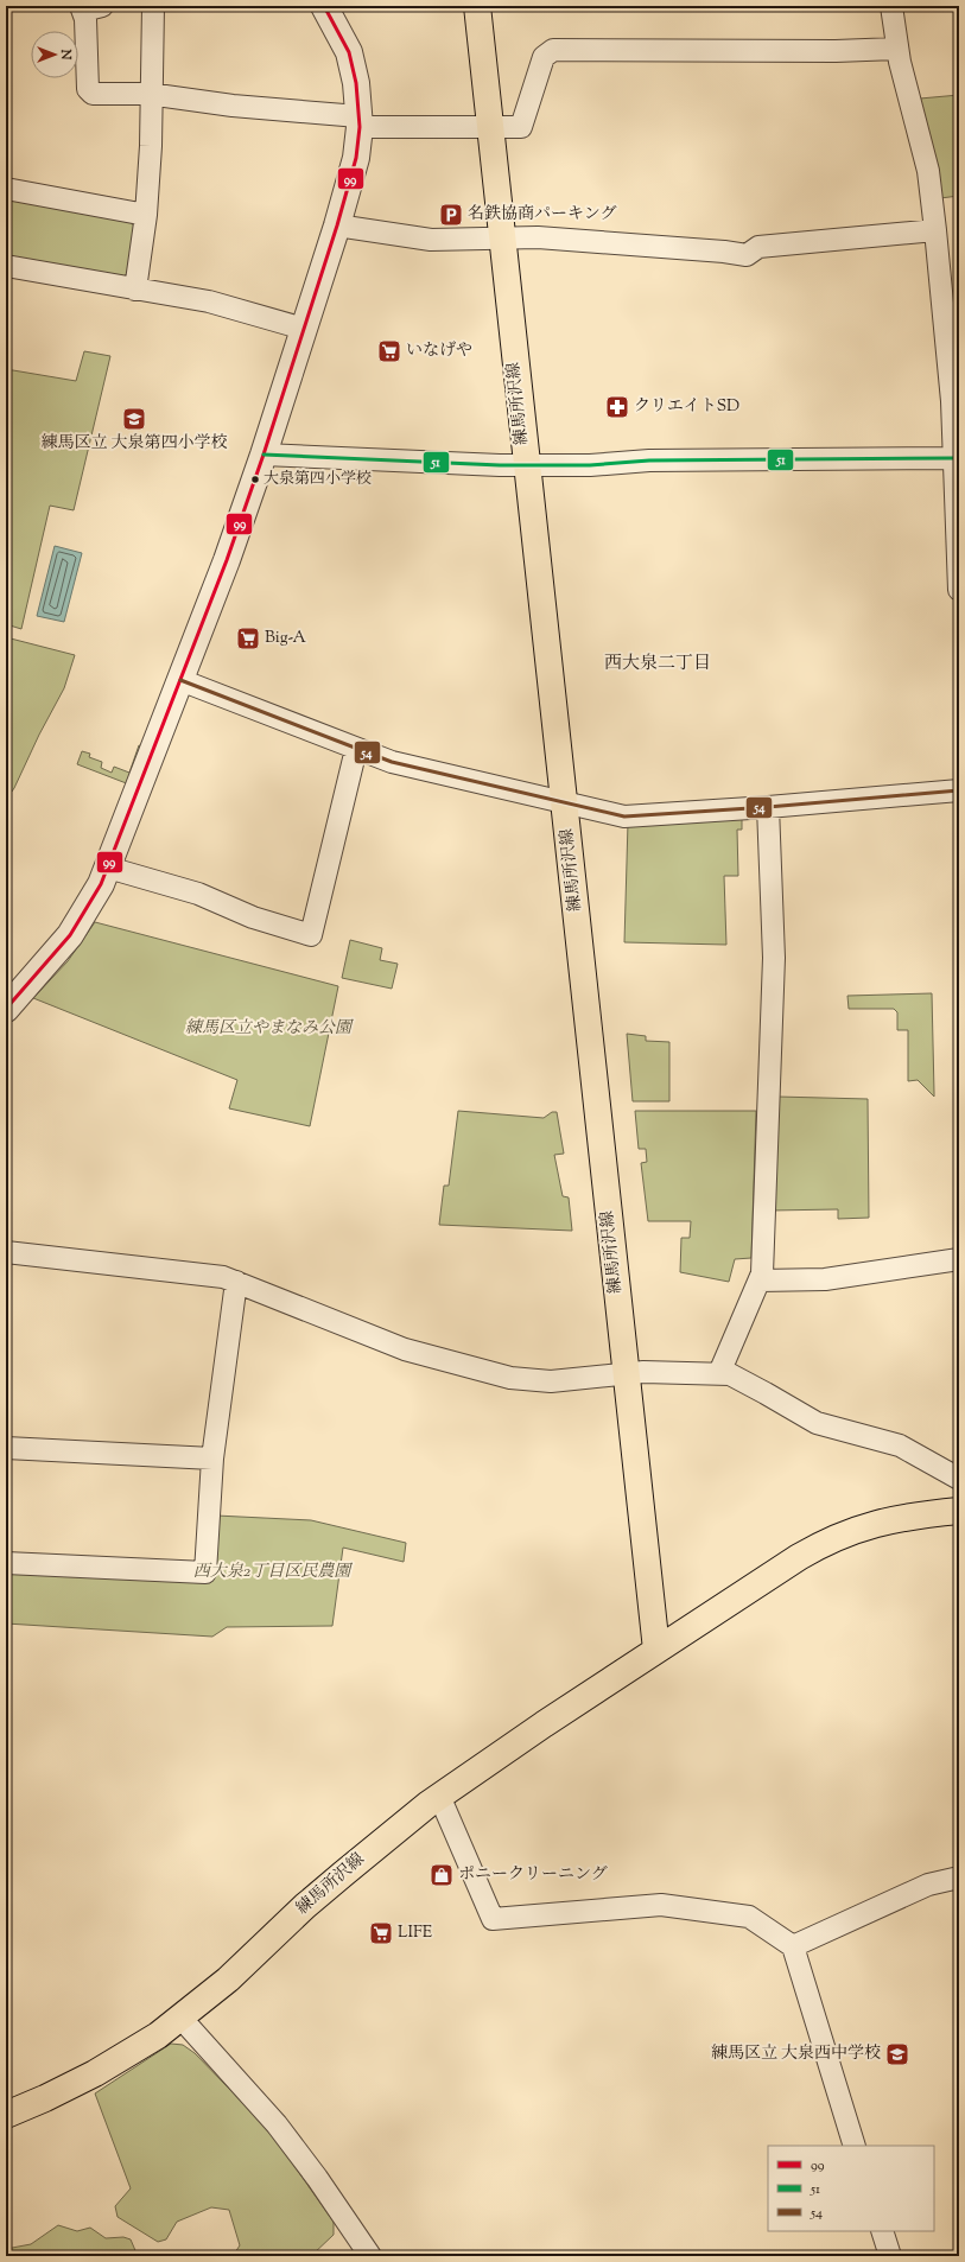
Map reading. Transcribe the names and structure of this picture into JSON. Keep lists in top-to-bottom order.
{
  "streets": {
    "main road": ["練馬所沢線"]
  },
  "districts": ["西大泉二丁目"],
  "parks": ["練馬区立やまなみ公園", "西大泉2丁目区民農園"],
  "places": {
    "parking": ["名鉄協商パーキング"],
    "supermarket": ["いなげや", "Big-A", "LIFE"],
    "pharmacy": ["クリエイトSD"],
    "school or university": ["練馬区立 大泉第四小学校", "練馬区立 大泉西中学校"],
    "other": ["大泉第四小学校"],
    "shop": ["ポニークリーニング"]
  },
  "lines": ["transit line 99", "transit line 51", "transit line 54"],
  "legend": ["99", "51", "54"],
  "north": "right"
}
